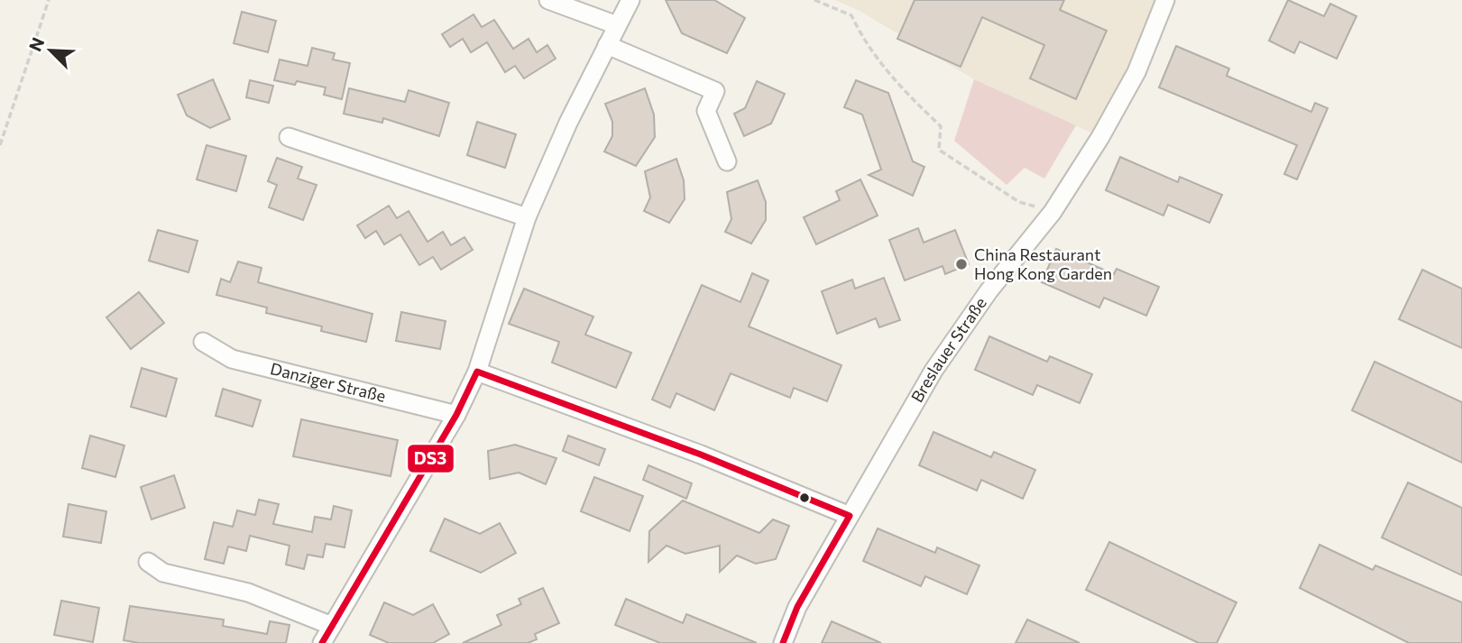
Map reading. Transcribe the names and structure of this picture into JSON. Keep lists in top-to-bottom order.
{
  "streets": {
    "street": ["Breslauer Straße", "Danziger Straße"]
  },
  "places": ["China Restaurant Hong Kong Garden"],
  "lines": ["transit line DS3"],
  "north": "top left"
}
